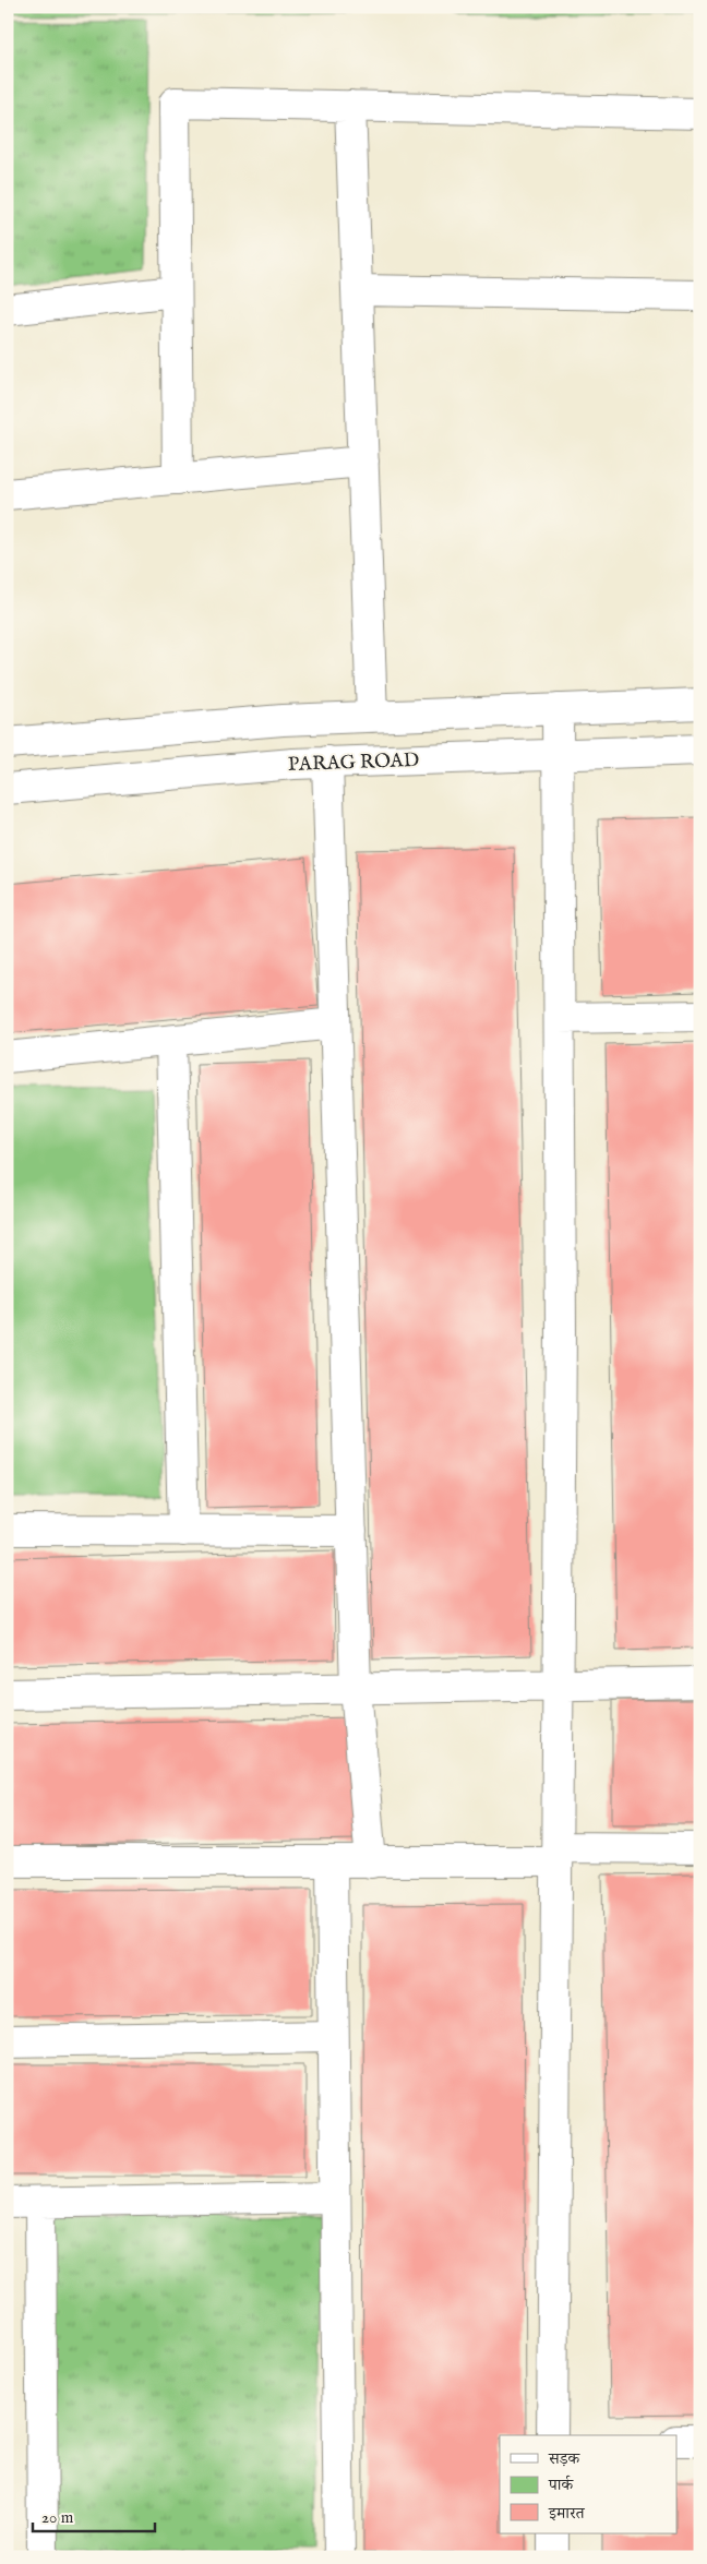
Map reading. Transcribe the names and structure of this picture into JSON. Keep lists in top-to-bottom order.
{
  "streets": {
    "street": ["PARAG ROAD"]
  },
  "legend": ["सड़क", "पार्क", "इमारत"],
  "scale_bar": "20 m"
}
